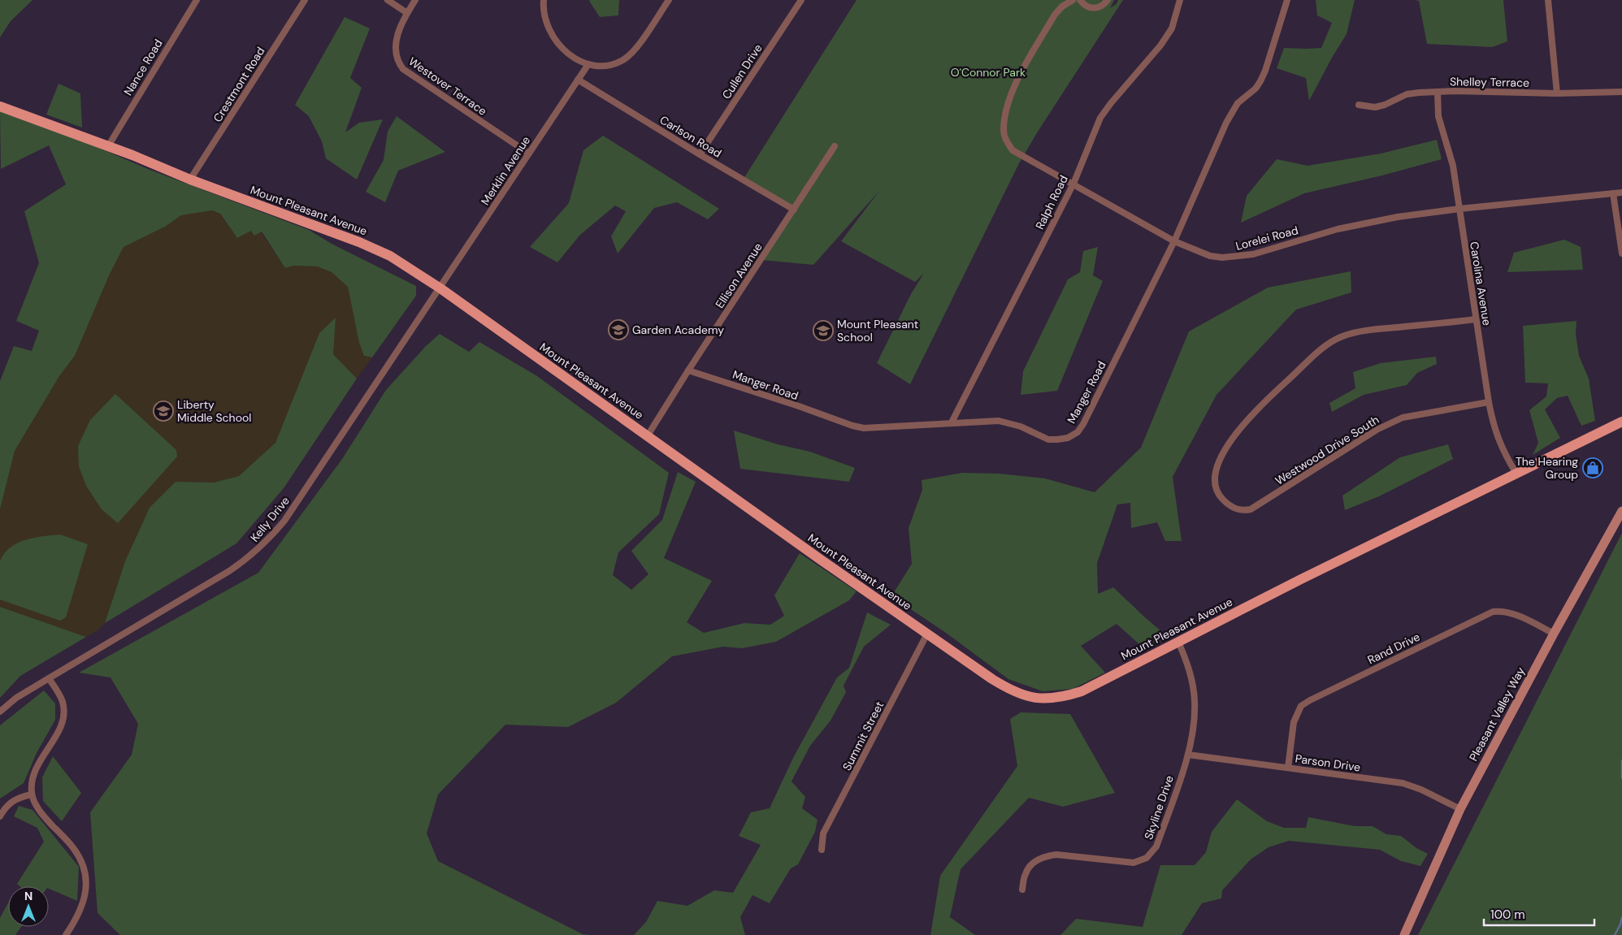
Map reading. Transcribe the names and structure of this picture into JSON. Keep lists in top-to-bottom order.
{
  "streets": {
    "main road": ["Mount Pleasant Avenue", "Pleasant Valley Way"],
    "street": [
      "Nance Road",
      "Cullen Drive",
      "Shelley Terrace",
      "Crestmont Road",
      "Westover Terrace",
      "Carlson Road",
      "Merklin Avenue",
      "Ralph Road",
      "Lorelei Road",
      "Ellison Avenue",
      "Carolina Avenue",
      "Manger Road",
      "Westwood Drive South",
      "Kelly Drive",
      "Rand Drive",
      "Summit Street",
      "Parson Drive",
      "Skyline Drive"
    ]
  },
  "crossings": [
    ["Nance Road", "Mount Pleasant Avenue"],
    ["Cullen Drive", "Carlson Road"],
    ["Shelley Terrace", "Carolina Avenue"],
    ["Crestmont Road", "Mount Pleasant Avenue"],
    ["Westover Terrace", "Merklin Avenue"],
    ["Carlson Road", "Merklin Avenue"],
    ["Carlson Road", "Ellison Avenue"],
    ["Merklin Avenue", "Mount Pleasant Avenue"],
    ["Merklin Avenue", "Kelly Drive"],
    ["Ralph Road", "Lorelei Road"],
    ["Ralph Road", "Manger Road"],
    ["Mount Pleasant Avenue", "Ellison Avenue"],
    ["Mount Pleasant Avenue", "Carolina Avenue"],
    ["Mount Pleasant Avenue", "Kelly Drive"],
    ["Mount Pleasant Avenue", "Summit Street"],
    ["Mount Pleasant Avenue", "Skyline Drive"],
    ["Lorelei Road", "Carolina Avenue"],
    ["Lorelei Road", "Manger Road"],
    ["Ellison Avenue", "Manger Road"],
    ["Carolina Avenue", "Westwood Drive South"],
    ["Rand Drive", "Pleasant Valley Way"],
    ["Rand Drive", "Parson Drive"],
    ["Pleasant Valley Way", "Parson Drive"],
    ["Parson Drive", "Skyline Drive"]
  ],
  "parks": ["O'Connor Park"],
  "places": {
    "school or university": ["Garden Academy", "Mount Pleasant School", "Liberty Middle School"],
    "shop": ["The Hearing Group"]
  },
  "scale_bar": "100 m",
  "north": "top"
}
